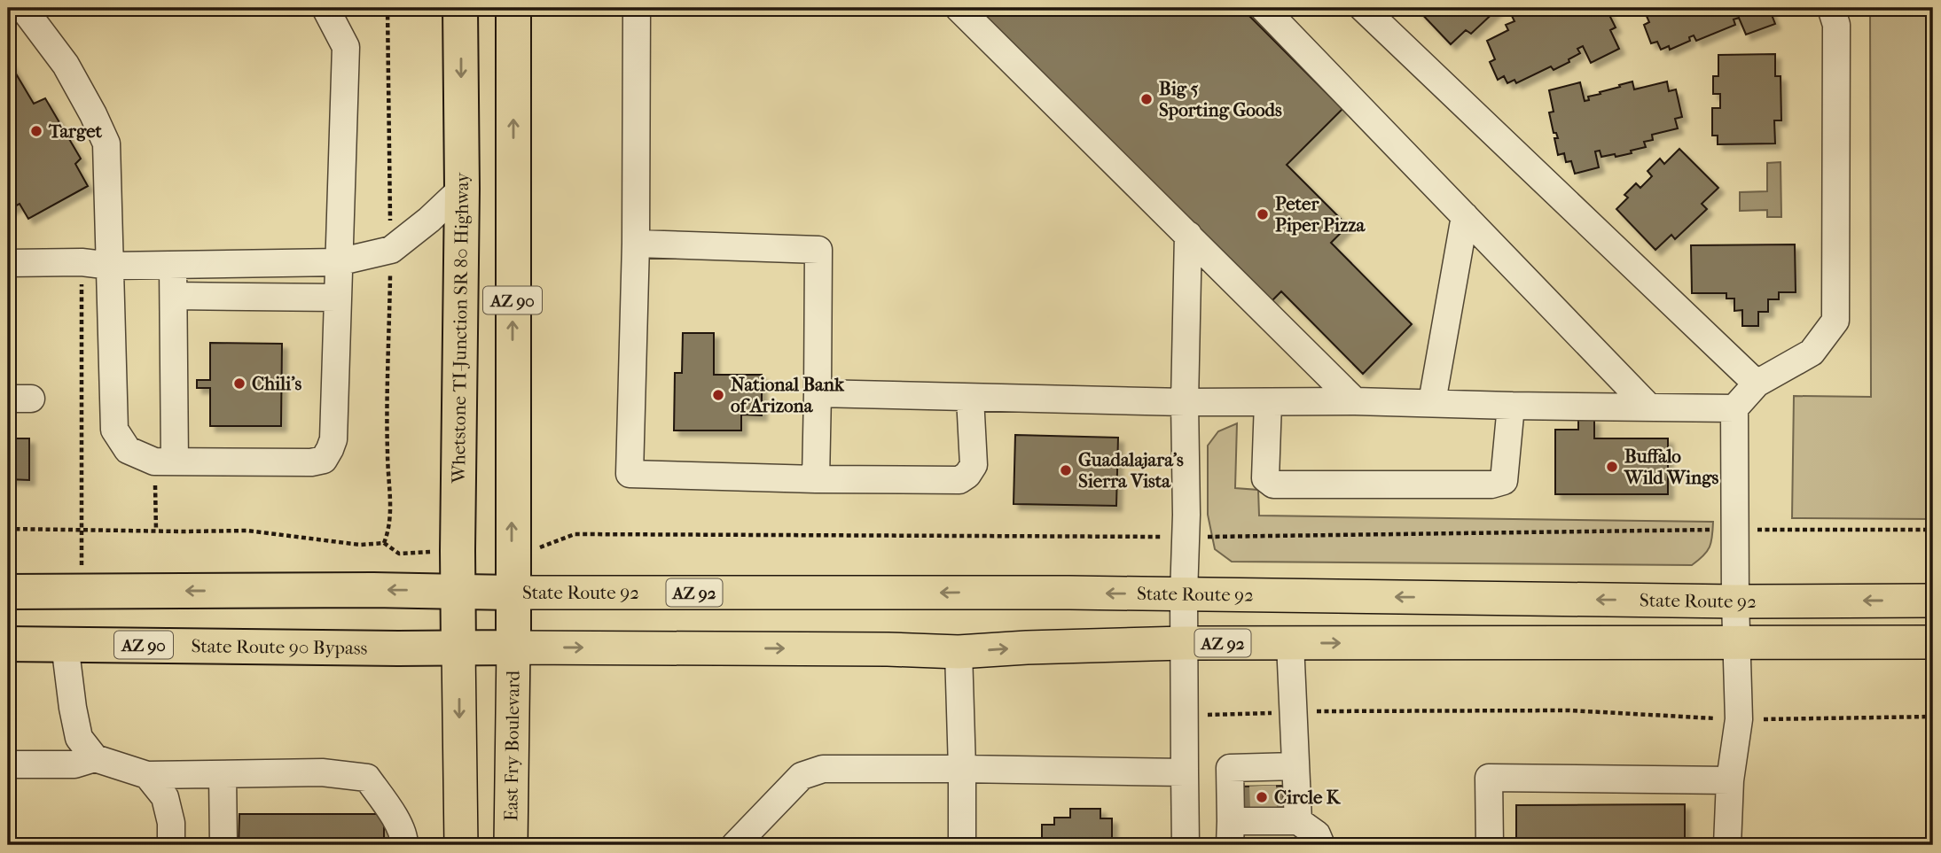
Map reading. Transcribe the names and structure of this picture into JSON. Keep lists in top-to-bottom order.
{
  "streets": {
    "highway": [
      "AZ 90",
      "Whetstone TI-Junction SR 80 Highway",
      "State Route 92",
      "AZ 92",
      "State Route 90 Bypass"
    ],
    "main road": ["East Fry Boulevard"]
  },
  "crossings": [
    ["AZ 90", "State Route 92"],
    ["AZ 90", "AZ 92"],
    ["AZ 90", "State Route 90 Bypass"],
    ["AZ 90", "East Fry Boulevard"],
    ["Whetstone TI-Junction SR 80 Highway", "State Route 92"],
    ["Whetstone TI-Junction SR 80 Highway", "State Route 90 Bypass"],
    ["AZ 92", "State Route 90 Bypass"],
    ["AZ 92", "East Fry Boulevard"],
    ["State Route 90 Bypass", "East Fry Boulevard"]
  ],
  "one_way": ["State Route 92"],
  "places": [
    "Big 5 Sporting Goods",
    "Target",
    "Peter Piper Pizza",
    "Chili's",
    "National Bank of Arizona",
    "Buffalo Wild Wings",
    "Guadalajara's Sierra Vista",
    "Circle K"
  ]
}
